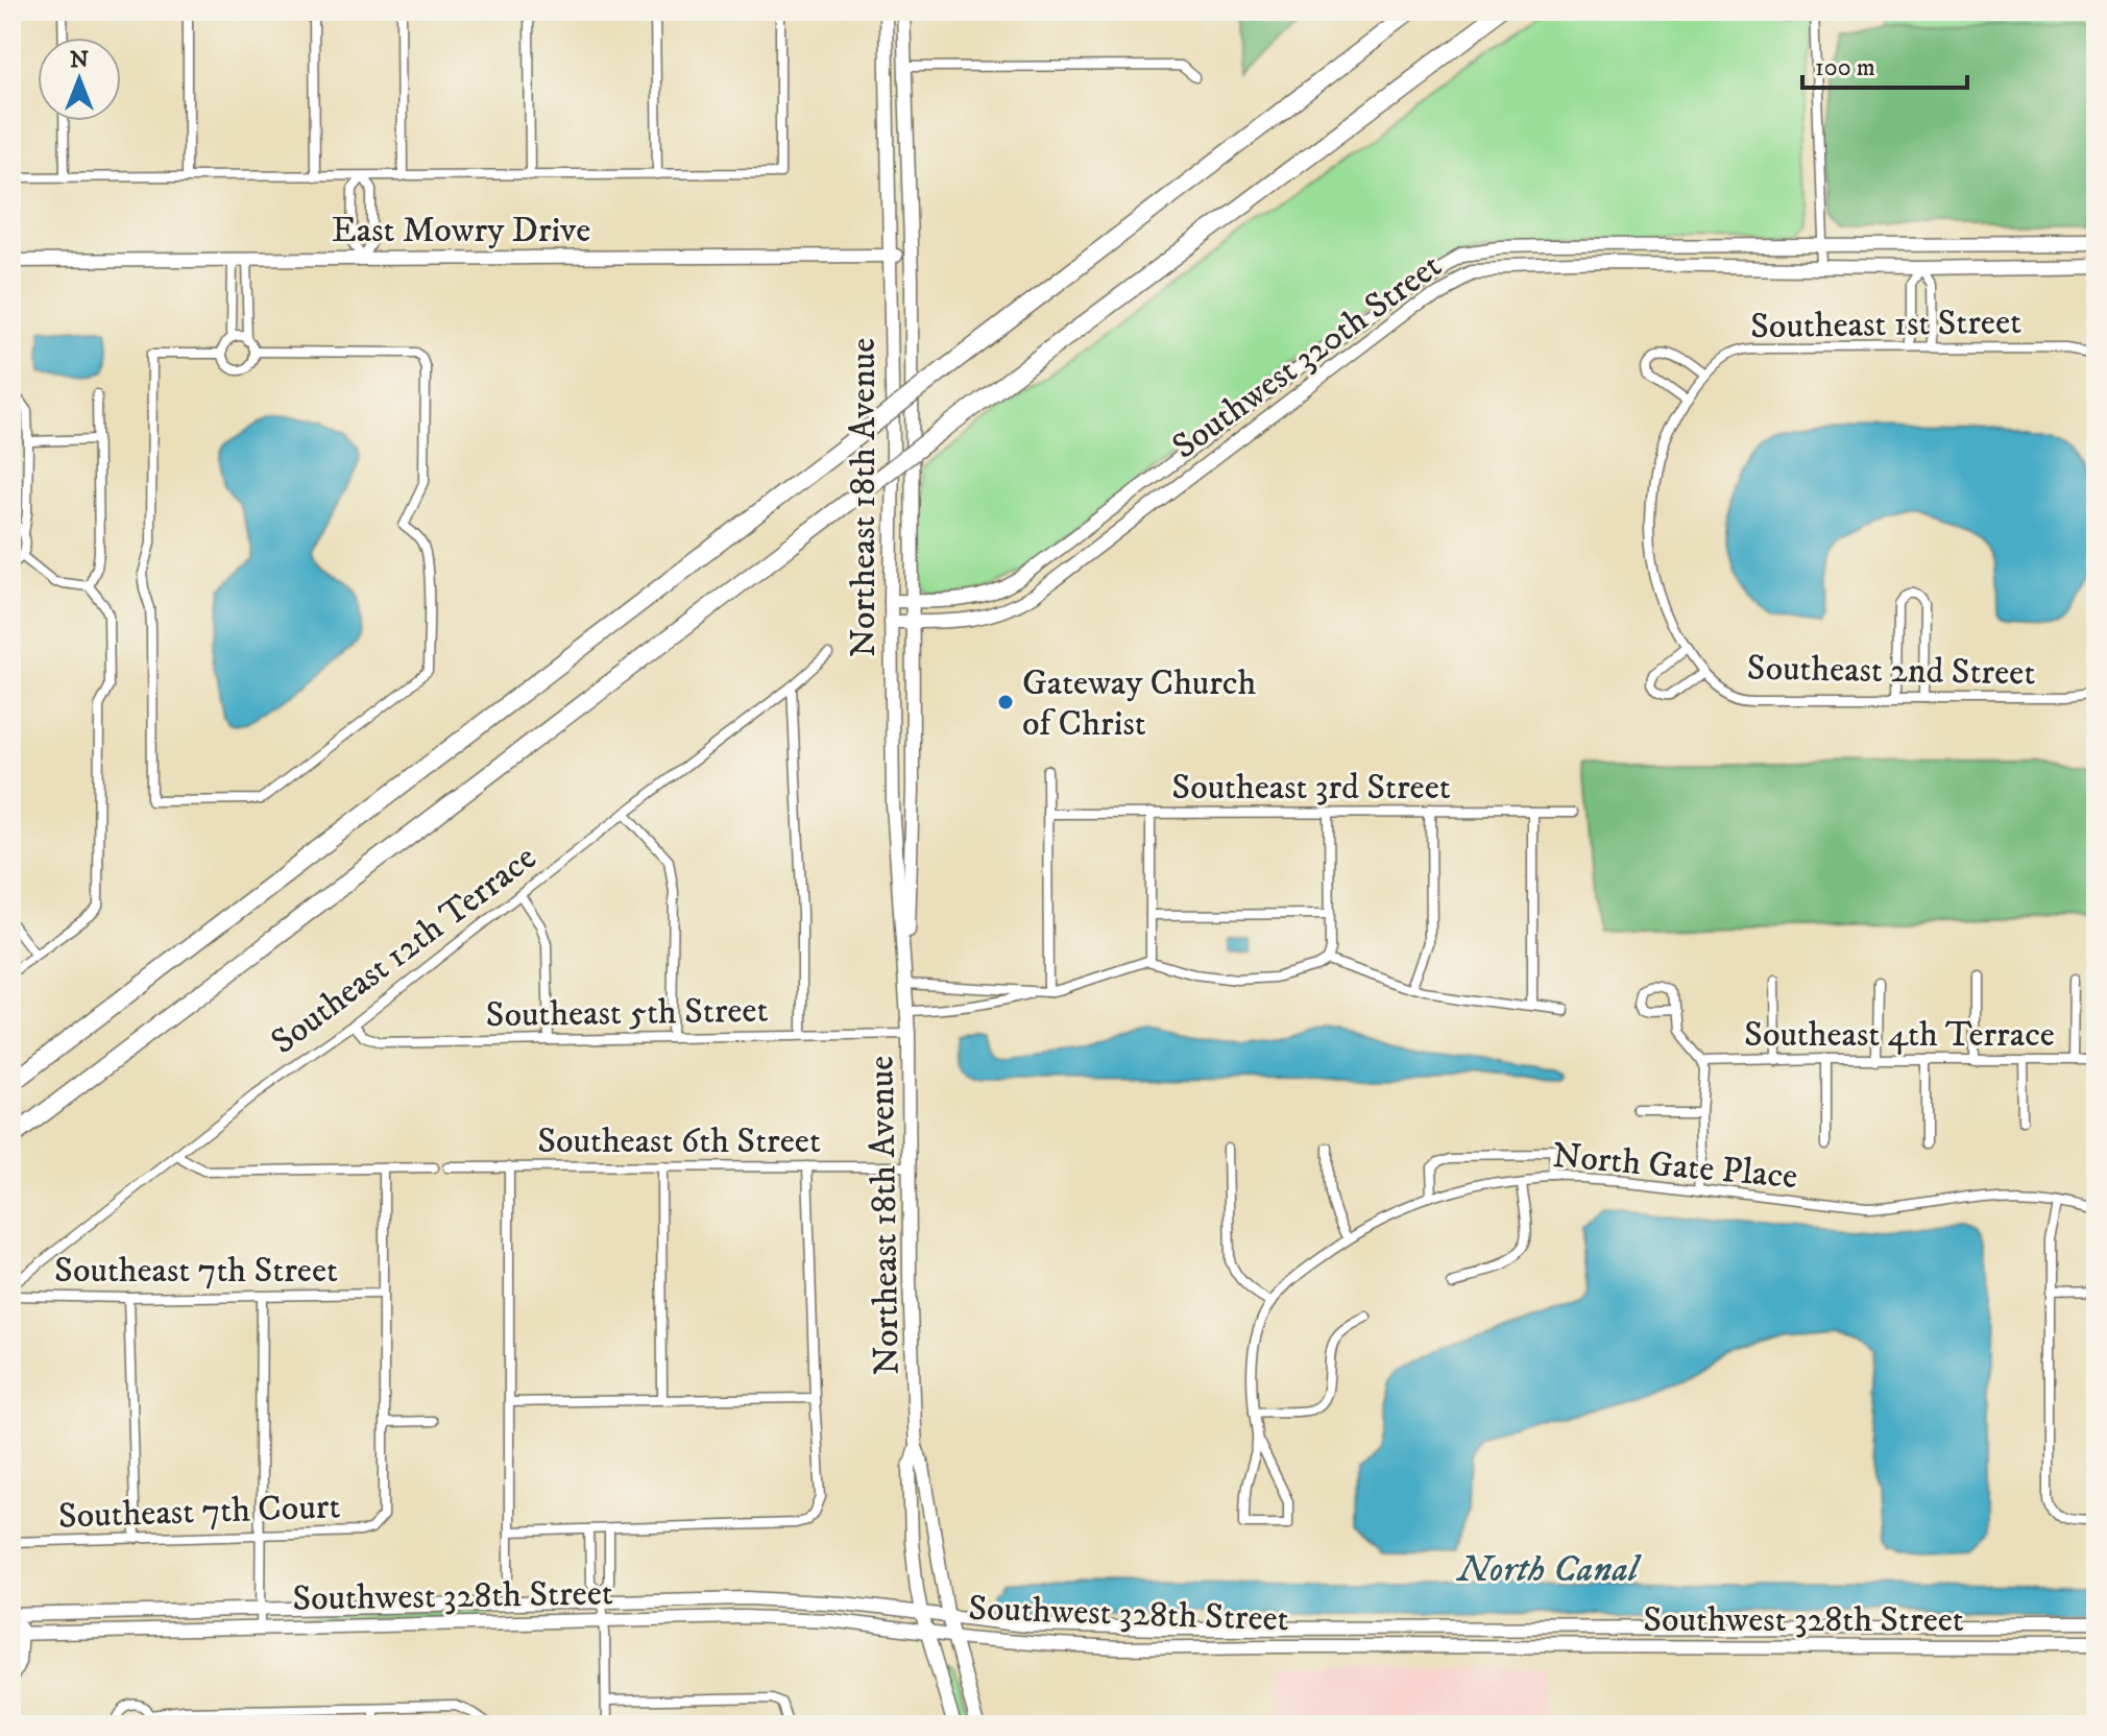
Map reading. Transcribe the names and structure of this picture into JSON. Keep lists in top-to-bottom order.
{
  "streets": {
    "street": [
      "East Mowry Drive",
      "Southeast 1st Street",
      "Southwest 320th Street",
      "Northeast 18th Avenue",
      "Southeast 2nd Street",
      "Southeast 3rd Street",
      "Southeast 12th Terrace",
      "Southeast 5th Street",
      "Southeast 4th Terrace",
      "Southeast 6th Street",
      "North Gate Place",
      "Southeast 7th Street",
      "Southeast 7th Court",
      "Southwest 328th Street"
    ]
  },
  "crossings": [
    ["East Mowry Drive", "Northeast 18th Avenue"],
    ["Southeast 1st Street", "Southeast 2nd Street"],
    ["Southwest 320th Street", "Northeast 18th Avenue"],
    ["Northeast 18th Avenue", "Southeast 5th Street"],
    ["Northeast 18th Avenue", "Southeast 6th Street"],
    ["Northeast 18th Avenue", "Southwest 328th Street"],
    ["Southeast 12th Terrace", "Southeast 5th Street"]
  ],
  "water": ["North Canal"],
  "places": ["Gateway Church of Christ"],
  "scale_bar": "100 m",
  "north": "top"
}
